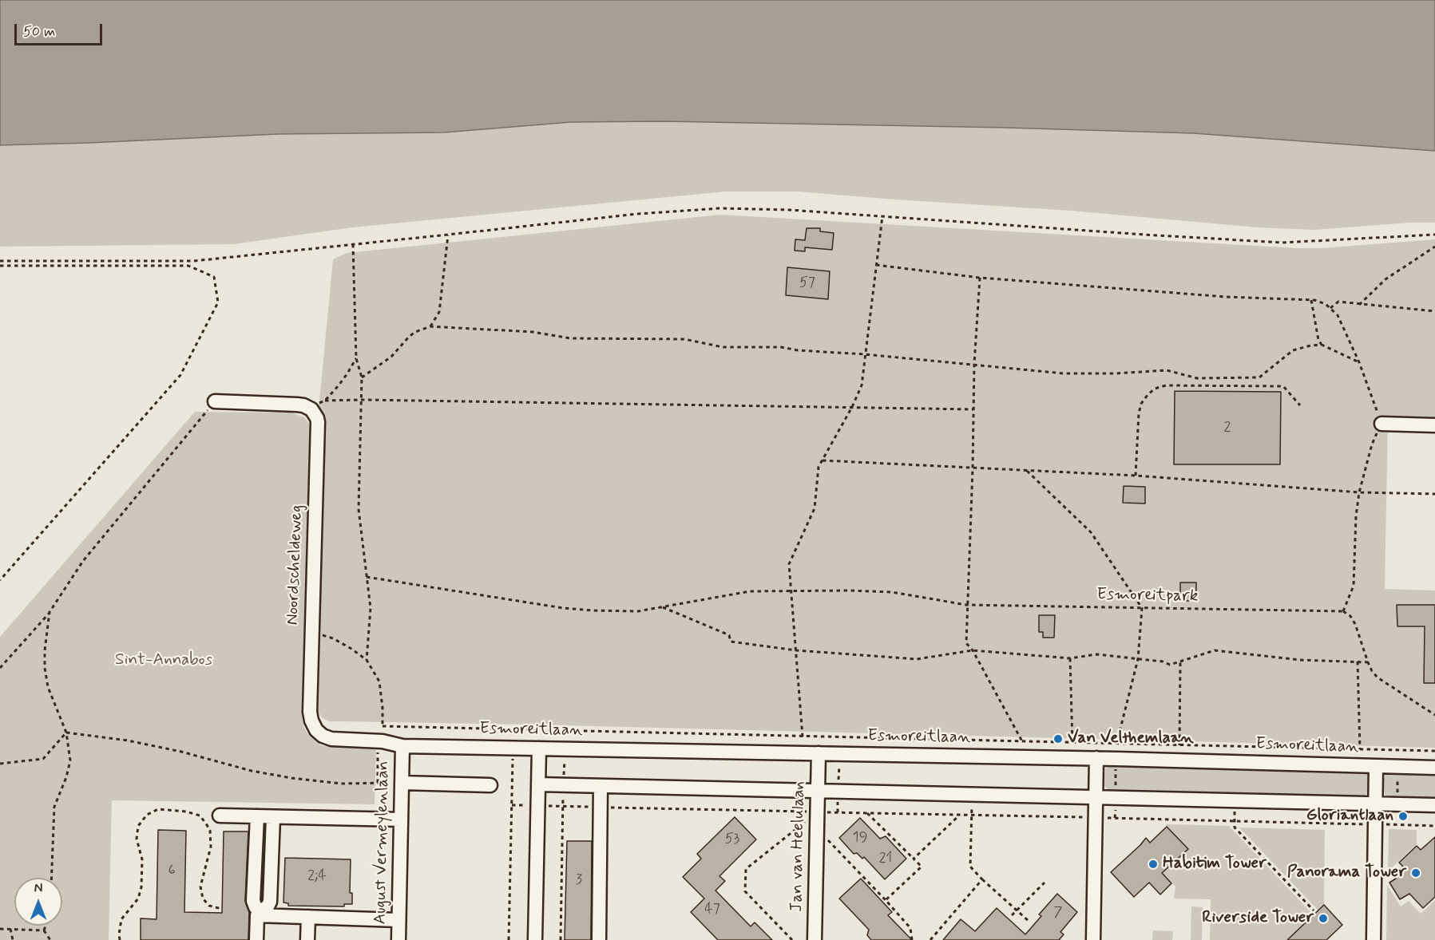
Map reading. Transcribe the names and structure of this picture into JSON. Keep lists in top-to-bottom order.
{
  "streets": {
    "street": [
      "Noordscheldeweg",
      "Esmoreitlaan",
      "August Vermeylenlaan",
      "Jan van Heelulaan"
    ],
    "path": ["Esmoreitpark"]
  },
  "crossings": [
    ["Noordscheldeweg", "Esmoreitlaan"],
    ["Noordscheldeweg", "August Vermeylenlaan"],
    ["Esmoreitlaan", "August Vermeylenlaan"],
    ["Esmoreitlaan", "Jan van Heelulaan"]
  ],
  "parks": ["Sint-Annabos"],
  "places": [
    "Van Velthemlaan",
    "Gloriantlaan",
    "Habitim Tower",
    "Panorama Tower",
    "Riverside Tower"
  ],
  "house_numbers": [
    "57",
    "2",
    "19",
    "53",
    "21",
    "6",
    "2;4",
    "3",
    "47",
    "7"
  ],
  "scale_bar": "50 m",
  "north": "top"
}
